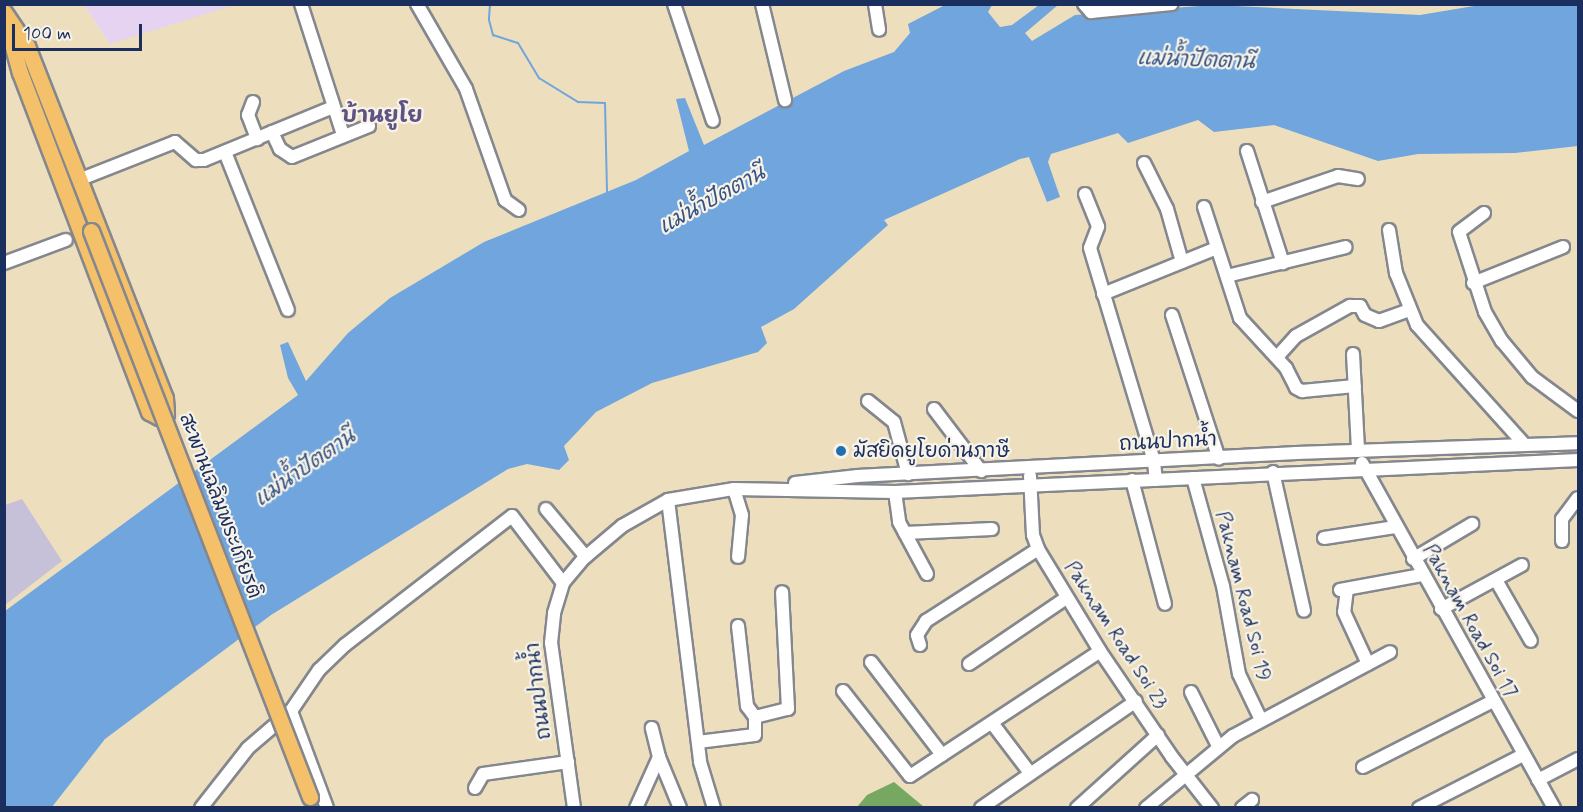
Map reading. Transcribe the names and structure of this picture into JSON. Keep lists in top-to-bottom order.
{
  "streets": {
    "main road": ["สะพานเฉลิมพระเกียรติ"],
    "street": [
      "ถนนปากน้ำ",
      "Paknam Road Soi 19",
      "Paknam Road Soi 17",
      "Paknam Road Soi 23"
    ]
  },
  "crossings": [
    ["ถนนปากน้ำ", "Paknam Road Soi 19"],
    ["ถนนปากน้ำ", "Paknam Road Soi 17"],
    ["ถนนปากน้ำ", "Paknam Road Soi 23"]
  ],
  "districts": ["บ้านยูโย"],
  "water": ["แม่น้ำปัตตานี"],
  "places": ["มัสยิดยูโยด่านภาษี"],
  "scale_bar": "100 m"
}
